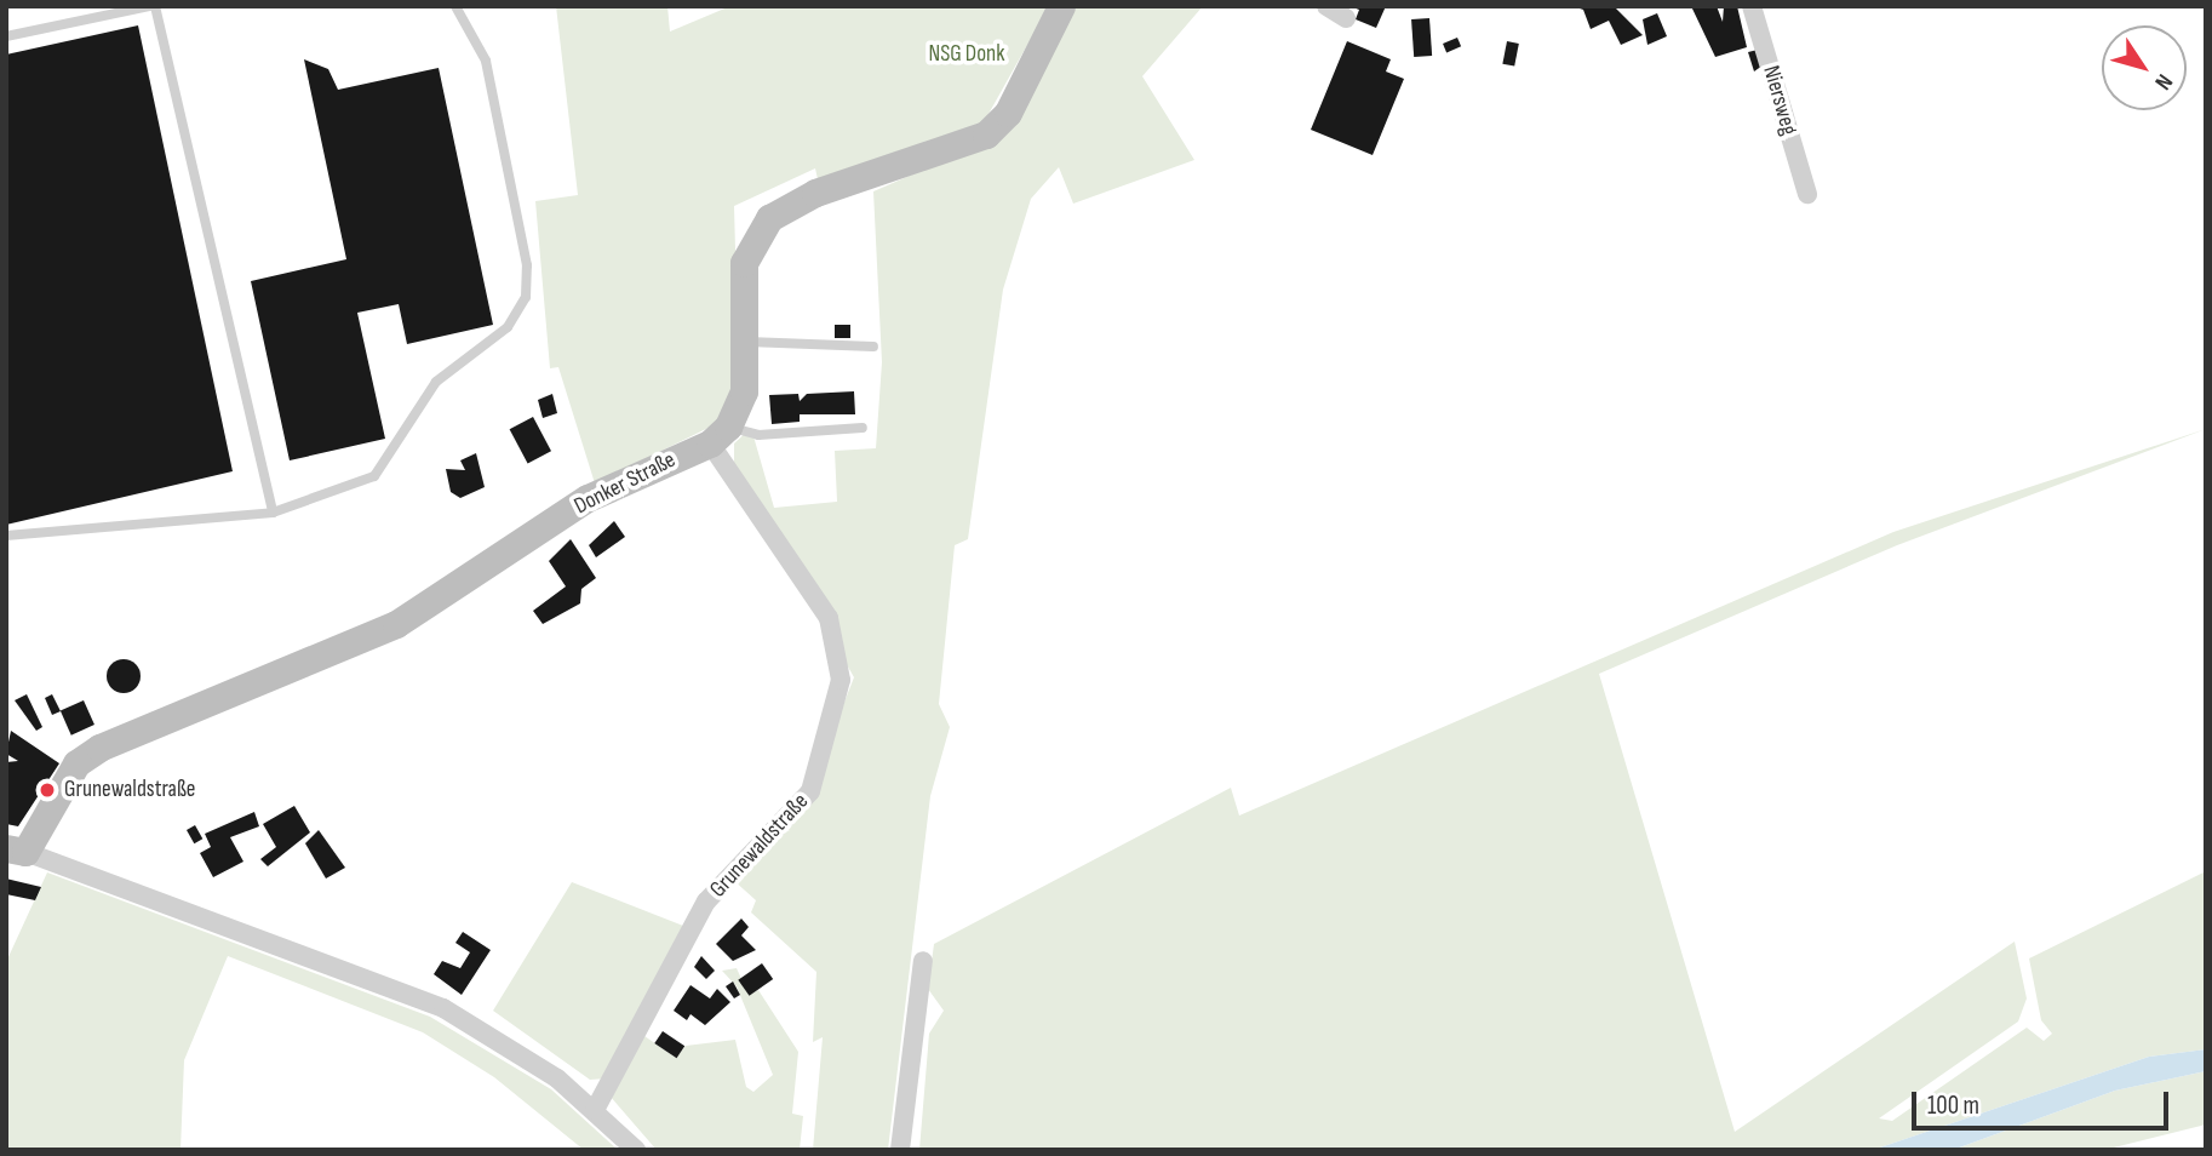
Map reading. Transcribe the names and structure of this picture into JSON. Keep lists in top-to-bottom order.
{
  "streets": {
    "street": ["Niersweg", "Donker Straße", "Grunewaldstraße"]
  },
  "crossings": [
    ["Donker Straße", "Grunewaldstraße"]
  ],
  "parks": ["NSG Donk"],
  "places": ["Grunewaldstraße"],
  "scale_bar": "100 m",
  "north": "bottom right"
}
